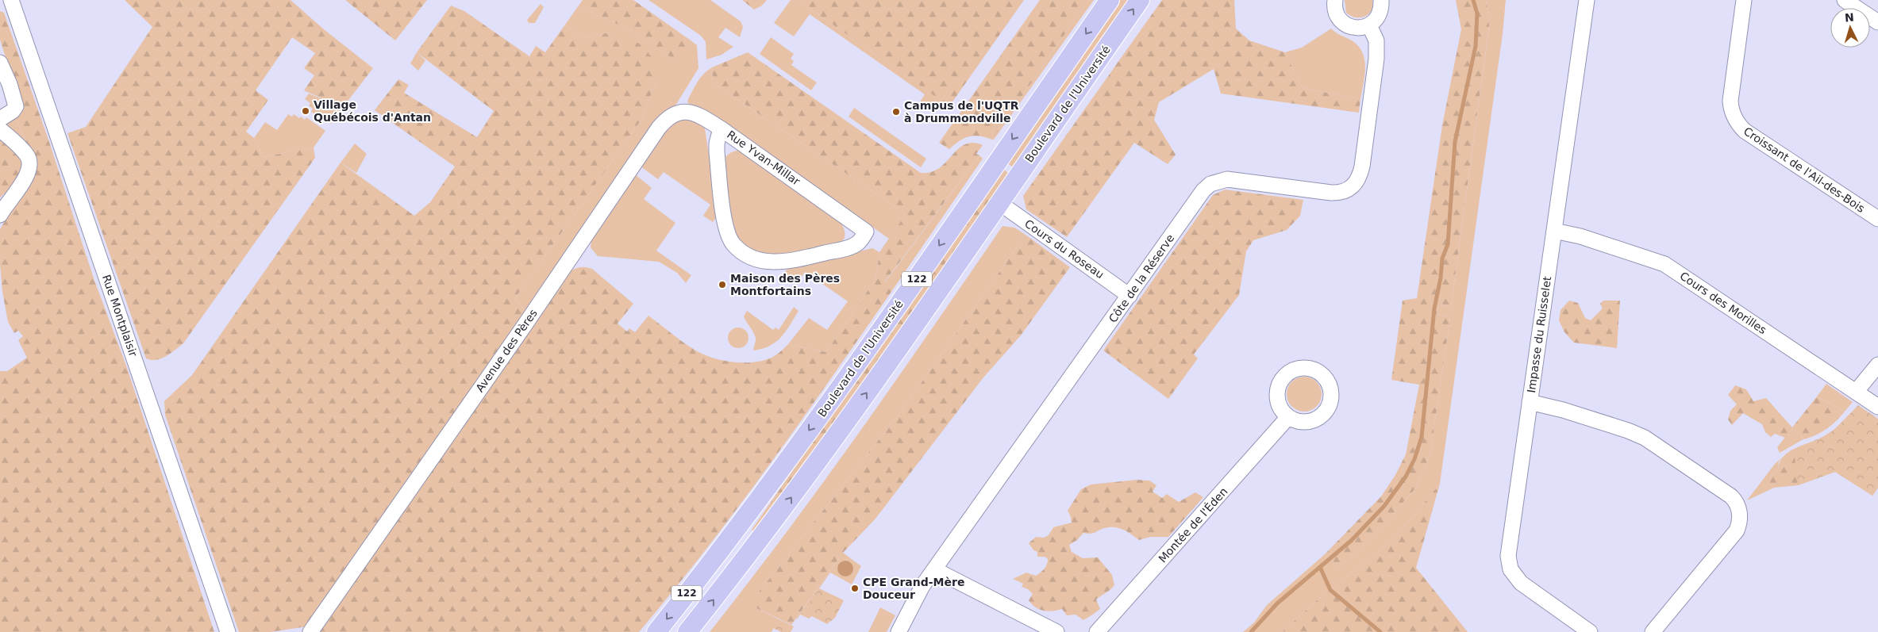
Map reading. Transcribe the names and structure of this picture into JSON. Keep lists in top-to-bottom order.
{
  "streets": {
    "main road": ["Boulevard de l'Université", "122"],
    "street": [
      "Rue Yvan-Millar",
      "Croissant de l'Ail-des-Bois",
      "Cours du Roseau",
      "Côte de la Réserve",
      "Cours des Morilles",
      "Rue Montplaisir",
      "Impasse du Ruisselet",
      "Avenue des Pères",
      "Montée de l'Éden"
    ]
  },
  "crossings": [
    ["Boulevard de l'Université", "Cours du Roseau"],
    ["Rue Yvan-Millar", "Avenue des Pères"],
    ["Cours du Roseau", "Côte de la Réserve"],
    ["Cours des Morilles", "Impasse du Ruisselet"]
  ],
  "places": [
    "Village Québécois d'Antan",
    "Campus de l'UQTR à Drummondville",
    "Maison des Pères Montfortains",
    "CPE Grand-Mère Douceur"
  ],
  "north": "top"
}
